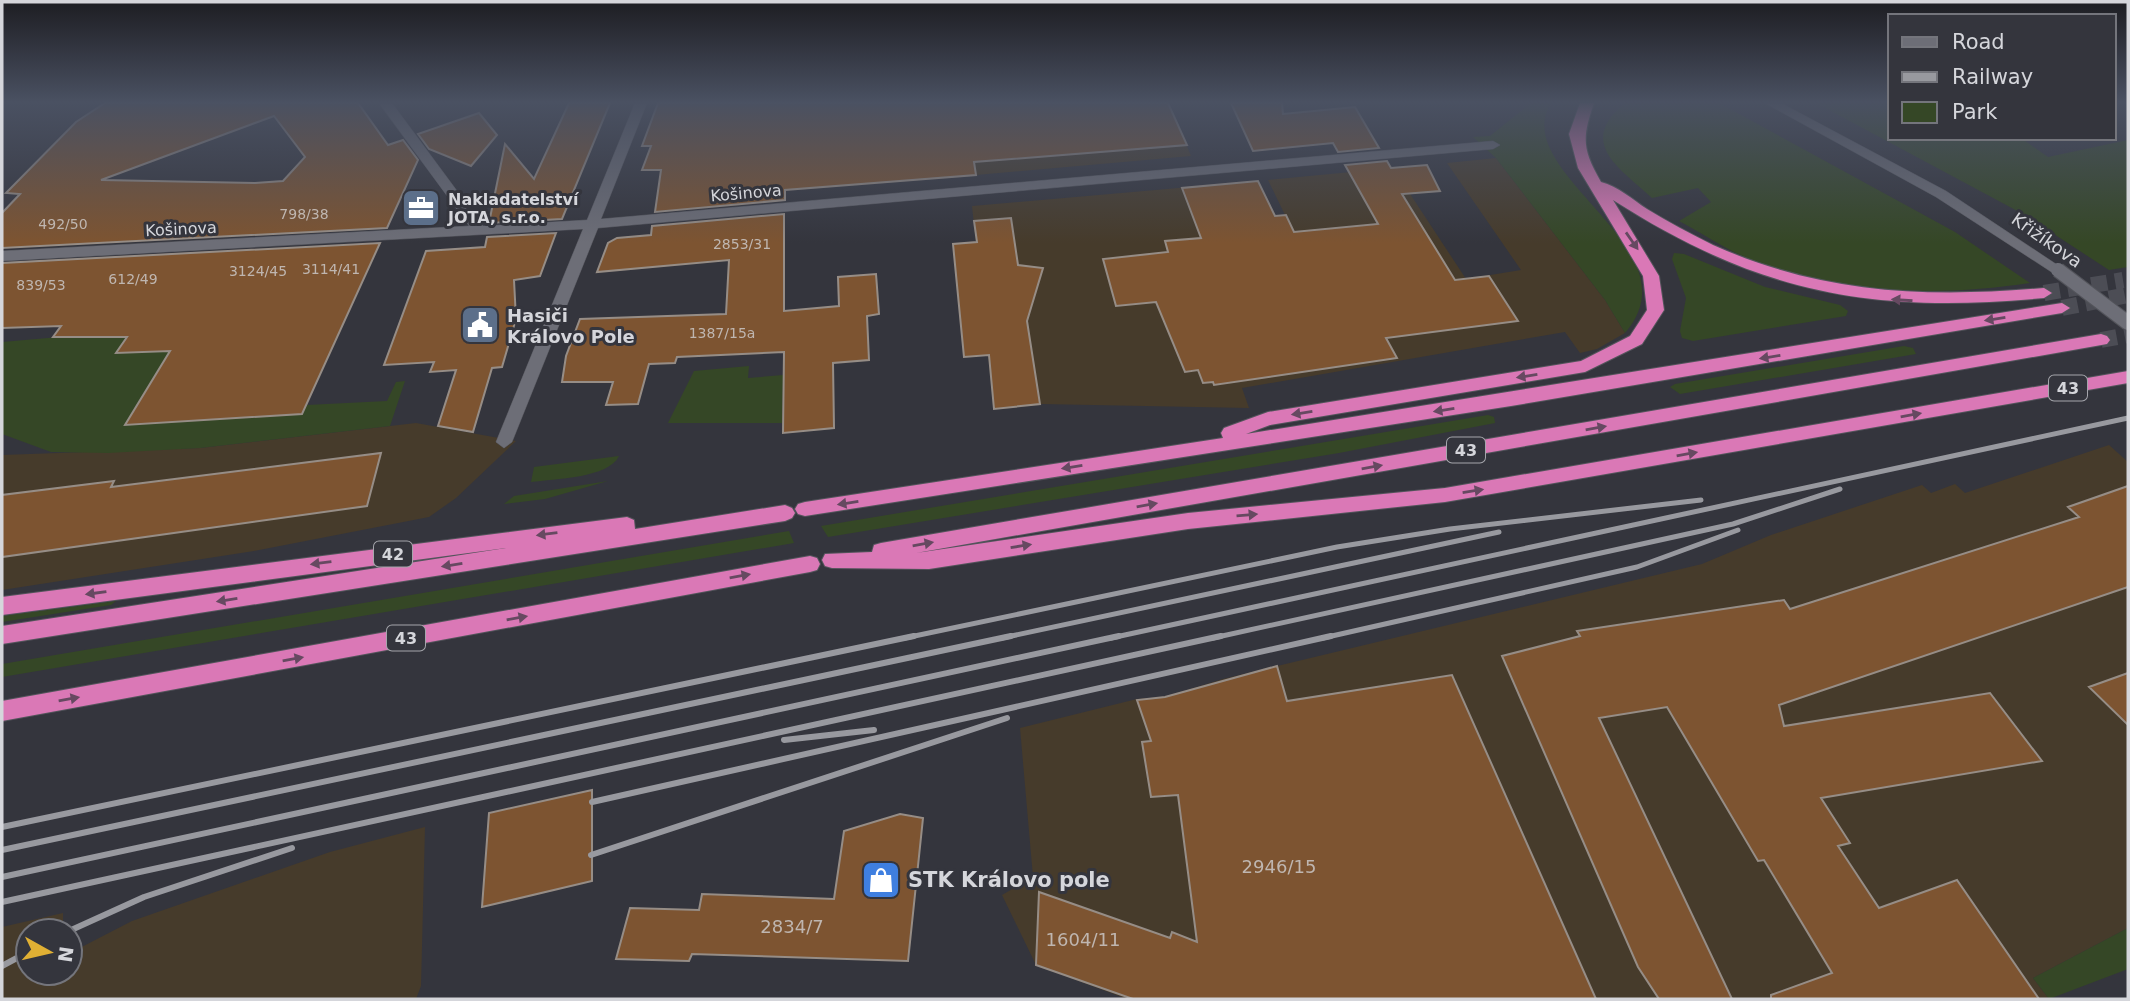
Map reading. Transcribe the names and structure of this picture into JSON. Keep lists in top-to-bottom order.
{
  "streets": {
    "highway": ["43", "42"],
    "street": ["Košinova", "Křižíkova"]
  },
  "places": {
    "office": ["Nakladatelství JOTA, s.r.o."],
    "public building": ["Hasiči Královo Pole"],
    "shop": ["STK Královo pole"]
  },
  "house_numbers": [
    "798/38",
    "492/50",
    "2853/31",
    "3114/41",
    "3124/45",
    "612/49",
    "839/53",
    "1387/15a",
    "2946/15",
    "2834/7",
    "1604/11"
  ],
  "legend": ["Road", "Railway", "Park"],
  "north": "right"
}
